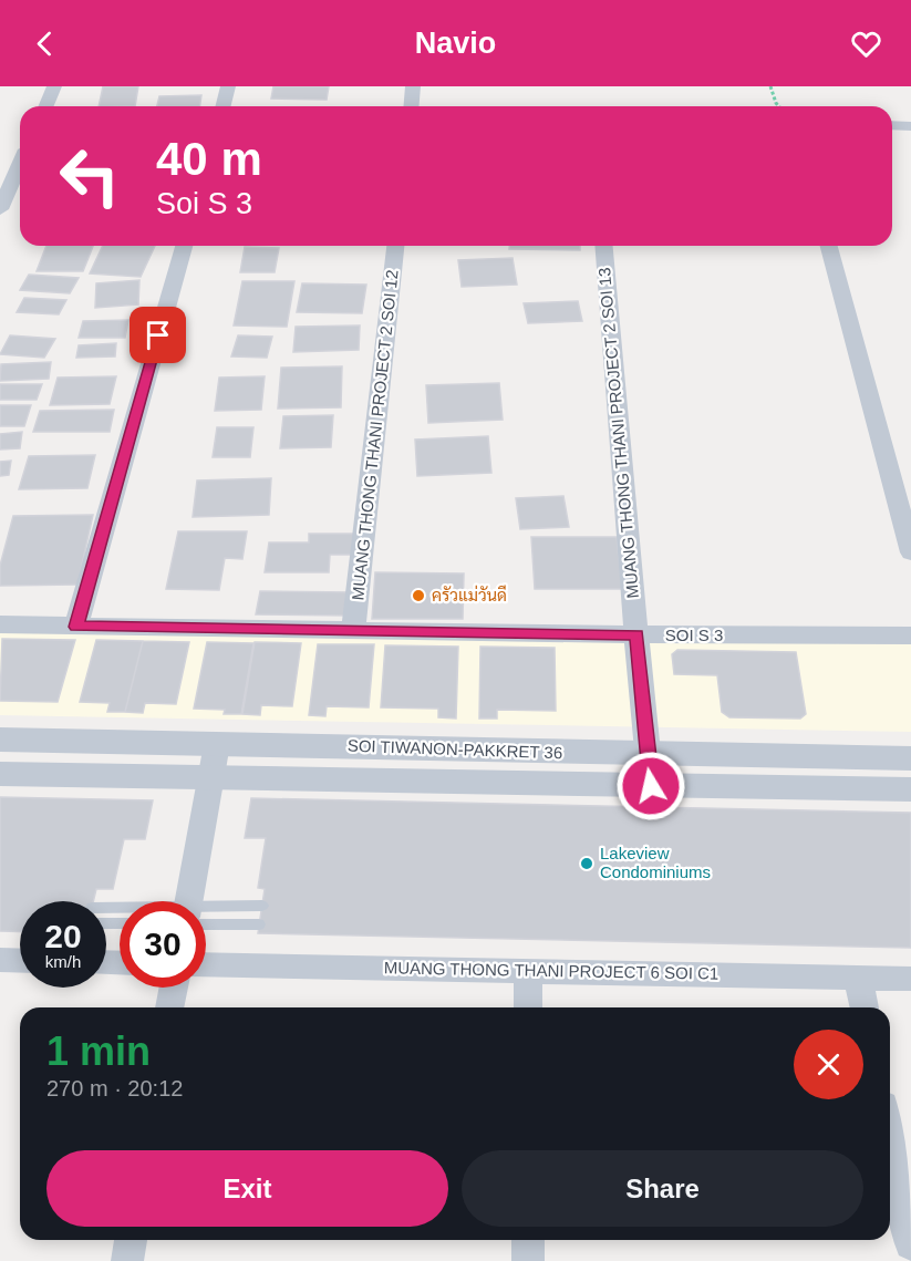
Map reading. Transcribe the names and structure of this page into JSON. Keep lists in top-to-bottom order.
{
  "streets": {
    "street": [
      "MUANG THONG THANI PROJECT 2 SOI 13",
      "MUANG THONG THANI PROJECT 2 SOI 12",
      "SOI S 3",
      "SOI TIWANON-PAKKRET 36",
      "MUANG THONG THANI PROJECT 6 SOI C1"
    ]
  },
  "crossings": [
    ["MUANG THONG THANI PROJECT 2 SOI 13", "SOI S 3"],
    ["MUANG THONG THANI PROJECT 2 SOI 13", "SOI TIWANON-PAKKRET 36"],
    ["MUANG THONG THANI PROJECT 2 SOI 12", "SOI S 3"]
  ],
  "places": ["ครัวแม่วันดี", "Lakeview Condominiums"],
  "page": {
    "header": "Navio",
    "turn": ["40 m", "Soi S 3"],
    "speed": "20 km/h",
    "limit": "30",
    "heading": ["1 min", "270 m · 20:12"],
    "buttons": ["Exit", "Share"]
  }
}
